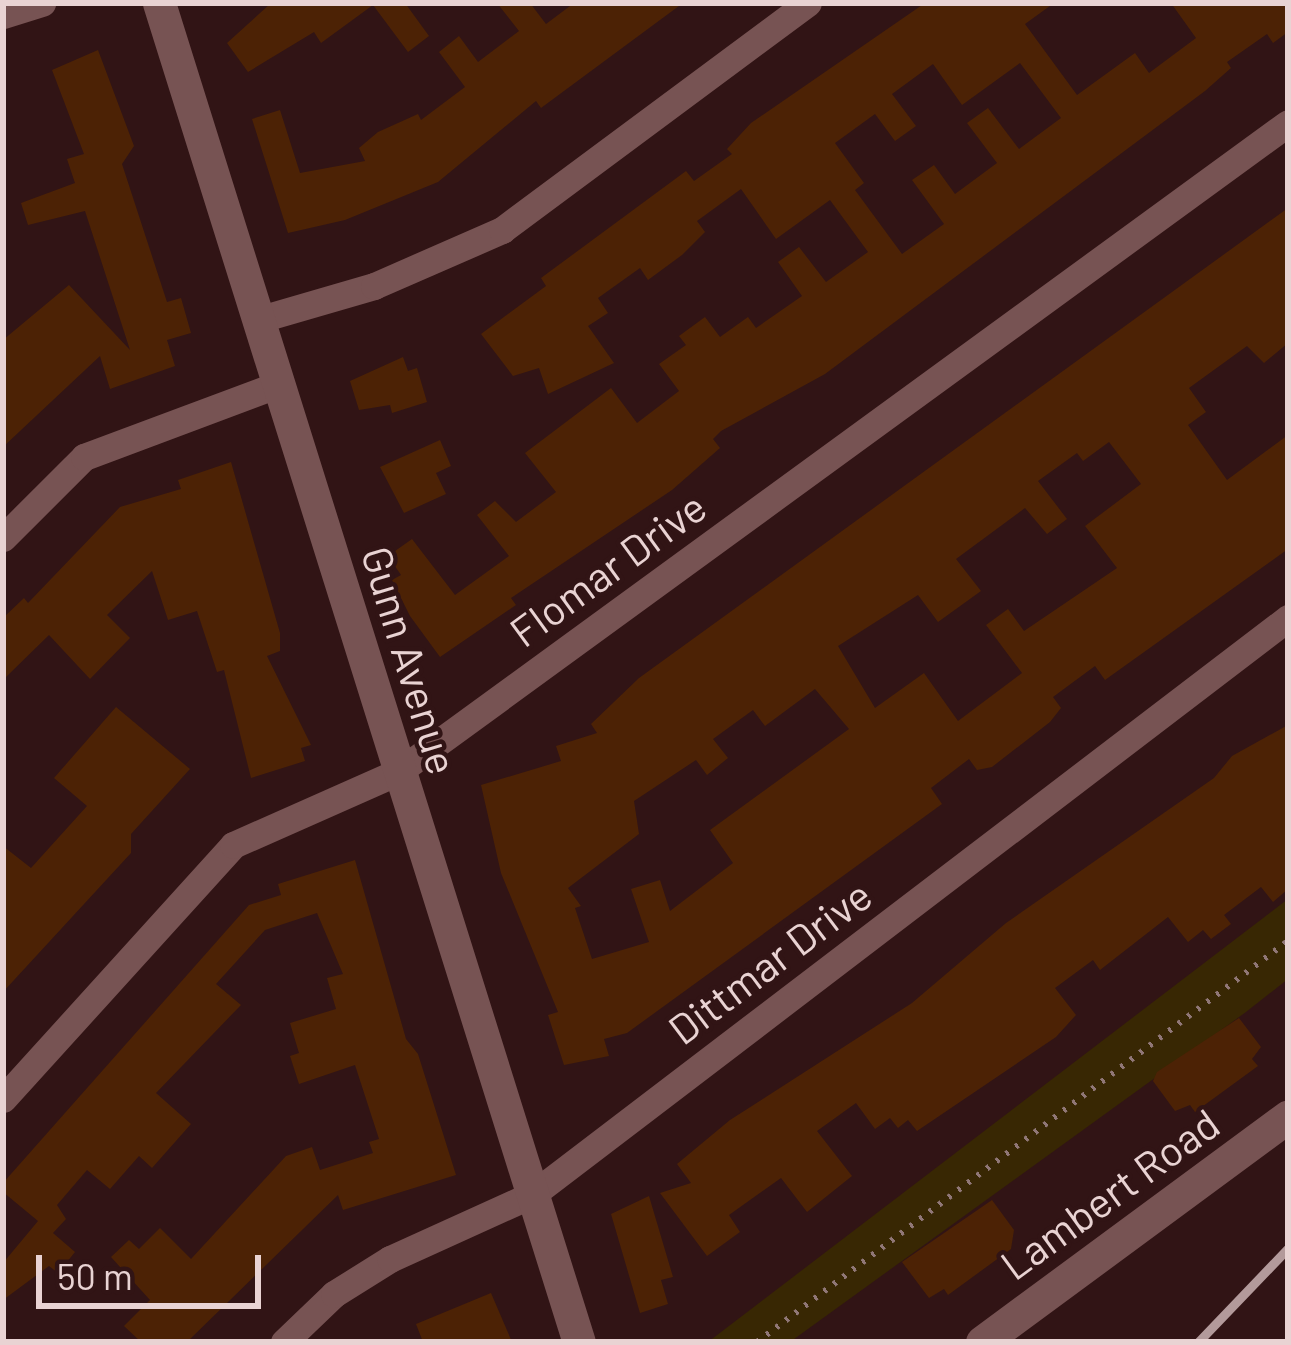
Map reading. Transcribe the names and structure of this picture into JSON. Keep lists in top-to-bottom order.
{
  "streets": {
    "street": [
      "Flomar Drive",
      "Gunn Avenue",
      "Dittmar Drive",
      "Lambert Road"
    ]
  },
  "crossings": [
    ["Flomar Drive", "Gunn Avenue"],
    ["Gunn Avenue", "Dittmar Drive"]
  ],
  "scale_bar": "50 m"
}
